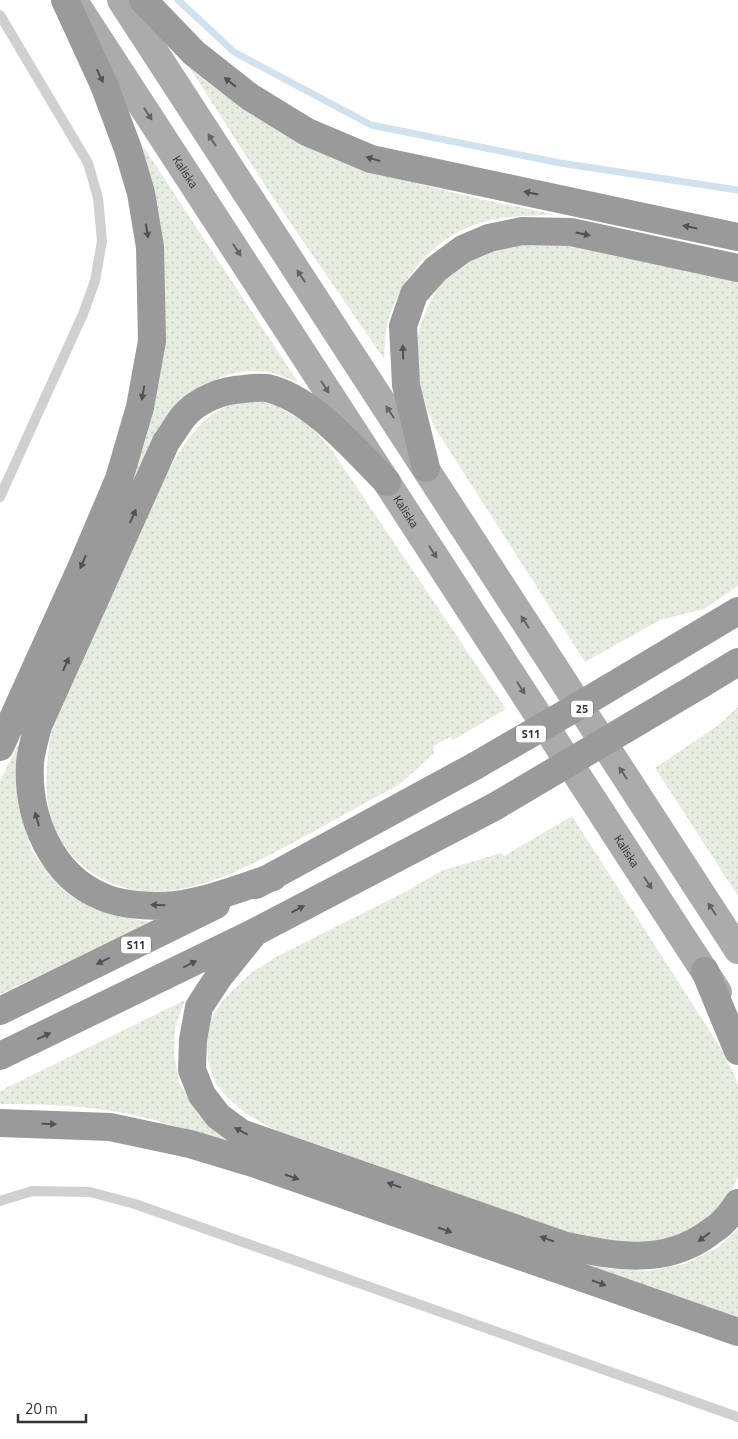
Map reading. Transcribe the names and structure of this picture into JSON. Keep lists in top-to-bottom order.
{
  "streets": {
    "highway": ["S11"],
    "main road": ["Kaliska", "25"]
  },
  "scale_bar": "20 m"
}
